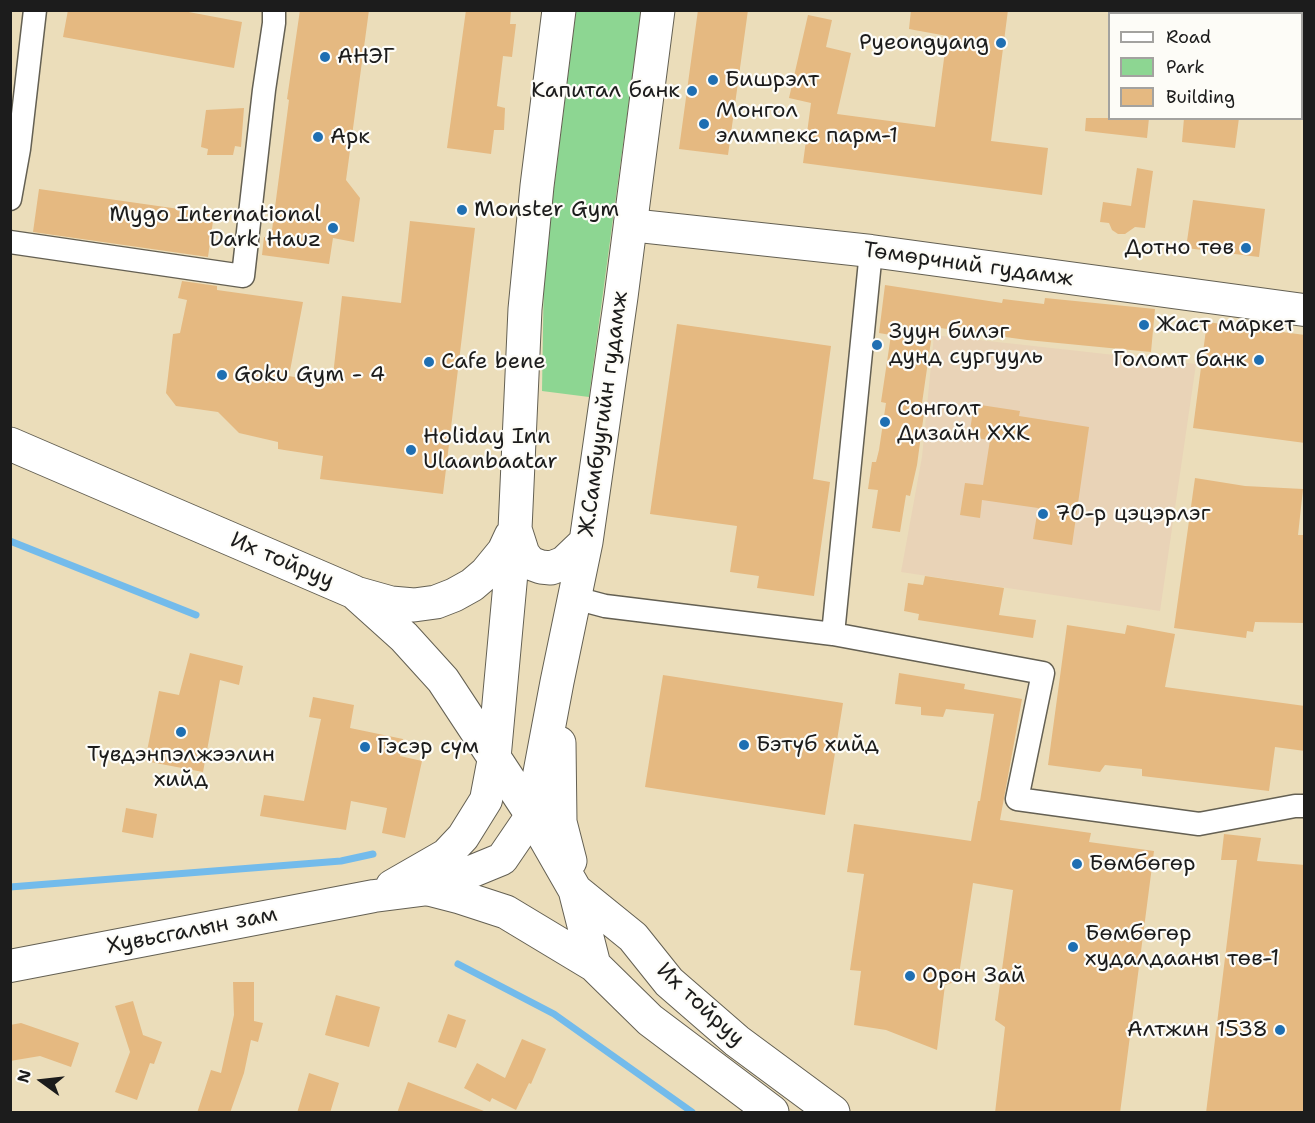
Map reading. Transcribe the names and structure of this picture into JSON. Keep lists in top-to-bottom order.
{
  "streets": {
    "main road": [
      "Төмөрчний гудамж",
      "Ж.Самбуугийн гудамж",
      "Их тойруу",
      "Хувьсгалын зам"
    ]
  },
  "crossings": [
    ["Төмөрчний гудамж", "Ж.Самбуугийн гудамж"],
    ["Ж.Самбуугийн гудамж", "Их тойруу"],
    ["Ж.Самбуугийн гудамж", "Хувьсгалын зам"],
    ["Их тойруу", "Хувьсгалын зам"]
  ],
  "places": [
    "Pyeongyang",
    "АНЭГ",
    "Бишрэлт",
    "Капитал банк",
    "Монгол элимпекс парм-1",
    "Арк",
    "Monster Gym",
    "Mygo International Dark Hauz",
    "Дотно төв",
    "Жаст маркет",
    "Зуун билэг дунд сургууль",
    "Голомт банк",
    "Cafe bene",
    "Goku Gym - 4",
    "Сонголт Дизайн ХХК",
    "Holiday Inn Ulaanbaatar",
    "70-р цэцэрлэг",
    "Түвдэнпэлжээлин хийд",
    "Бэтүб хийд",
    "Гэсэр сүм",
    "Бөмбөгөр",
    "Бөмбөгөр худалдааны төв-1",
    "Орон Зай",
    "Алтжин 1538"
  ],
  "legend": ["Road", "Park", "Building"],
  "north": "left"
}
